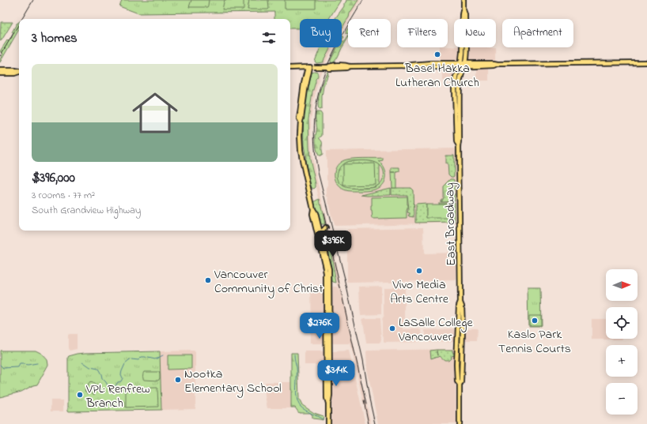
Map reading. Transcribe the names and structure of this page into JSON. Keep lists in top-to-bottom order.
{
  "streets": {
    "main road": ["East Broadway"]
  },
  "places": [
    "Basel Hakka Lutheran Church",
    "Vivo Media Arts Centre",
    "Vancouver Community of Christ",
    "Kaslo Park Tennis Courts",
    "LaSalle College Vancouver",
    "Nootka Elementary School",
    "VPL: Renfrew Branch"
  ],
  "north": "right",
  "page": {
    "chip": [
      "Buy",
      "Rent",
      "Filters",
      "New",
      "Apartment"
    ],
    "heading": "3 homes",
    "list": [
      {
        "name": "$396,000",
        "note": "3 rooms · 77 m² · South Grandview Highway"
      }
    ],
    "price": ["$396K", "$276K", "$314K"],
    "map_buttons": ["+", "−"]
  }
}
